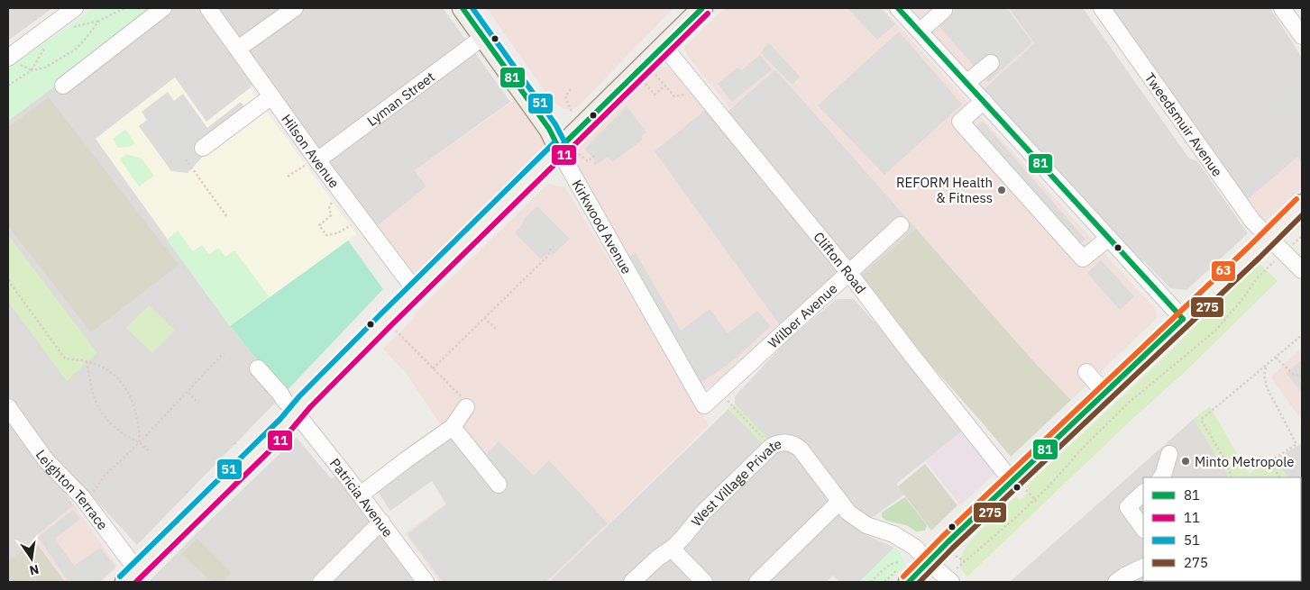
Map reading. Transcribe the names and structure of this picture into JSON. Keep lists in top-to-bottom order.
{
  "streets": {
    "main road": ["Kirkwood Avenue"],
    "street": [
      "Lyman Street",
      "Tweedsmuir Avenue",
      "Hilson Avenue",
      "Clifton Road",
      "Wilber Avenue",
      "West Village Private",
      "Leighton Terrace",
      "Patricia Avenue"
    ]
  },
  "crossings": [
    ["Lyman Street", "Hilson Avenue"],
    ["Lyman Street", "Kirkwood Avenue"],
    ["Kirkwood Avenue", "Wilber Avenue"],
    ["Clifton Road", "Wilber Avenue"]
  ],
  "places": ["REFORM Health & Fitness", "Minto Metropole"],
  "lines": [
    "transit line 81",
    "transit line 51",
    "transit line 11",
    "transit line 63",
    "transit line 275"
  ],
  "legend": [
    "81",
    "11",
    "51",
    "275"
  ],
  "north": "bottom"
}
